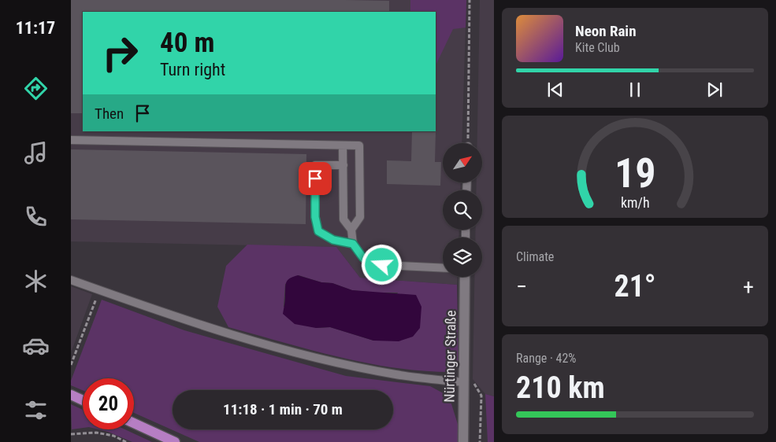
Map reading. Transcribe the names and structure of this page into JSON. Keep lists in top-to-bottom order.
{
  "streets": {
    "street": ["Nürtinger Straße"]
  },
  "north": "top right",
  "page": {
    "tabs": "11:17",
    "turn": ["40 m", "Turn right"],
    "song": ["Neon Rain", "Kite Club"],
    "then": "Then",
    "tile": [
      "Climate",
      ["Range · 42%", "210 km"]
    ],
    "heat": ["−", "21°", "+"],
    "limit": "20",
    "trip": "11:18 · 1 min · 70 m",
    "gauge": ["19", "km/h"]
  }
}
